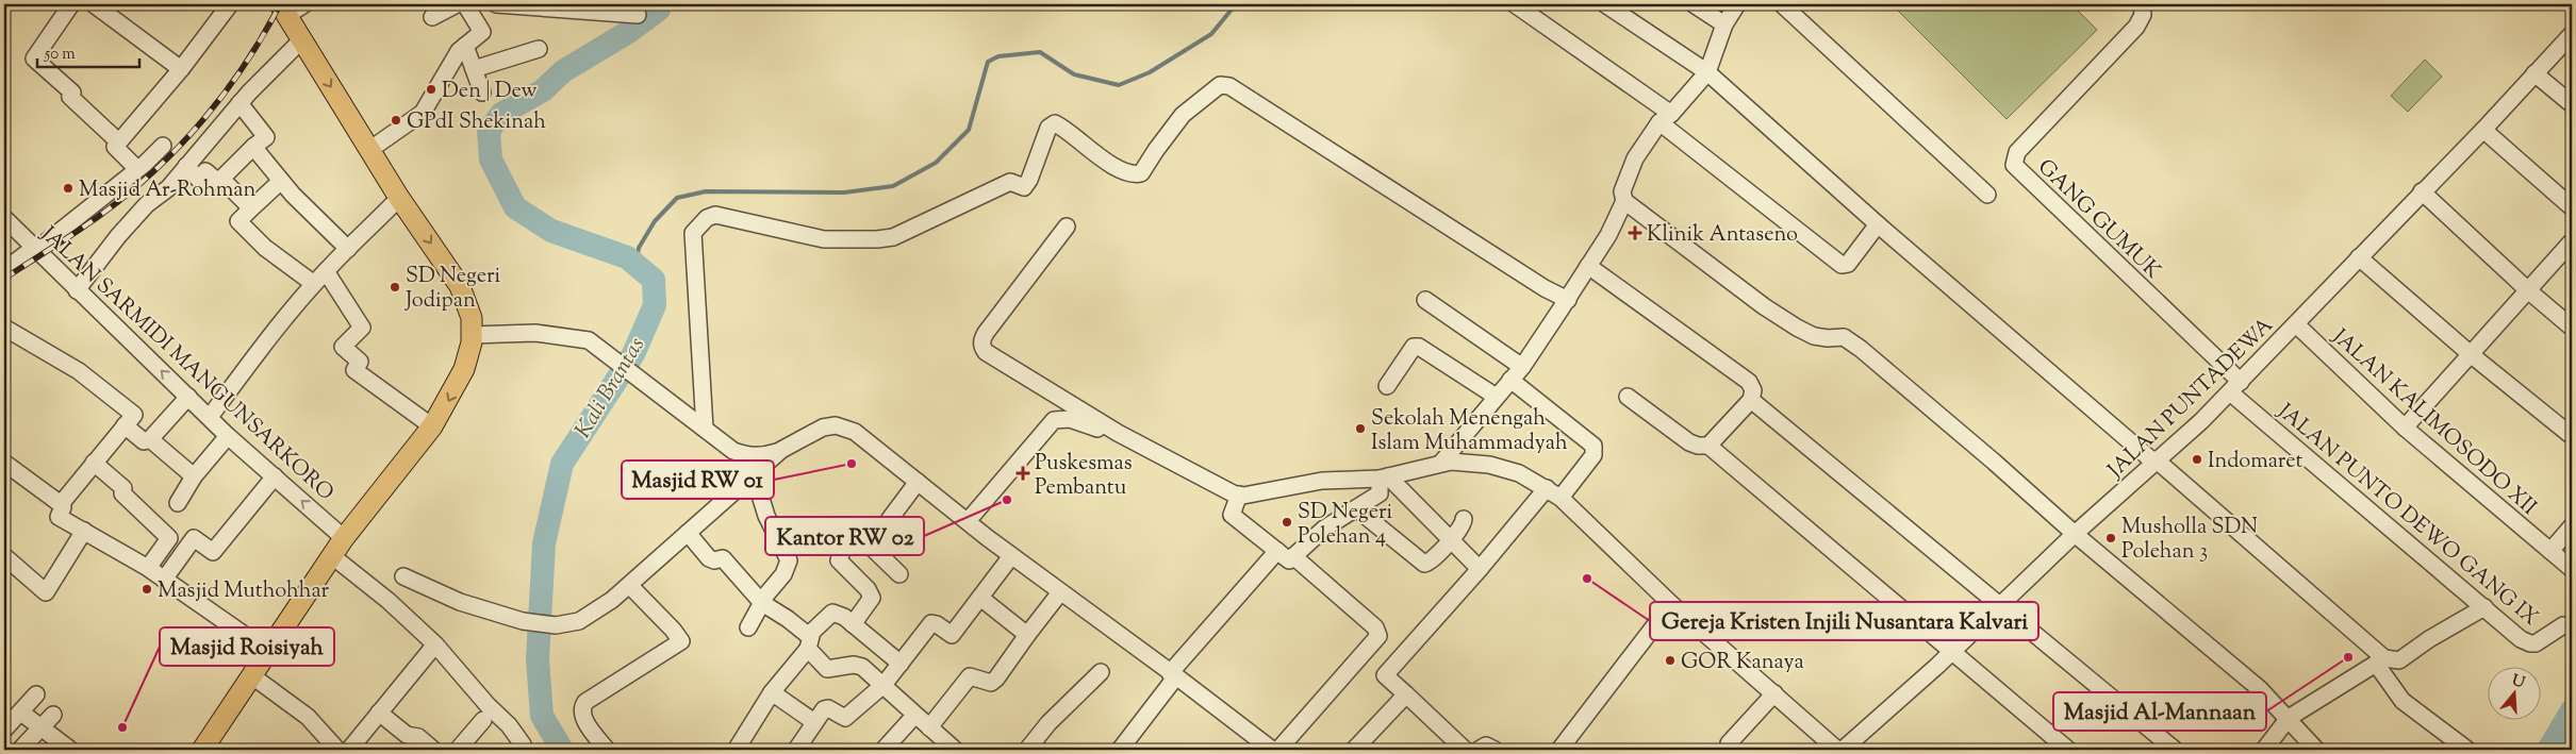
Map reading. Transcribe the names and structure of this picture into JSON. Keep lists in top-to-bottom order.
{
  "streets": {
    "street": [
      "GANG GUMUK",
      "JALAN SARMIDI MANGUNSARKORO",
      "JALAN PUNTADEWA",
      "JALAN KALIMOSODO XII",
      "JALAN PUNTO DEWO GANG IX"
    ]
  },
  "crossings": [
    ["GANG GUMUK", "JALAN PUNTADEWA"],
    ["GANG GUMUK", "JALAN PUNTO DEWO GANG IX"],
    ["JALAN PUNTADEWA", "JALAN KALIMOSODO XII"],
    ["JALAN PUNTADEWA", "JALAN PUNTO DEWO GANG IX"]
  ],
  "water": ["Kali Brantas"],
  "places": {
    "other": [
      "Den | Dew",
      "GPdI Shekinah",
      "Masjid Ar-Rohman",
      "SD Negeri Jodipan",
      "Sekolah Menengah Islam Muhammadyah",
      "Indomaret",
      "Masjid RW 01",
      "Kantor RW 02",
      "SD Negeri Polehan 4",
      "Musholla SDN Polehan 3",
      "Gereja Kristen Injili Nusantara Kalvari",
      "Masjid Muthohhar",
      "Masjid Al-Mannaan",
      "GOR Kanaya",
      "Masjid Roisiyah"
    ],
    "health": ["Klinik Antaseno", "Puskesmas Pembantu"]
  },
  "scale_bar": "50 m",
  "north": "top"
}
